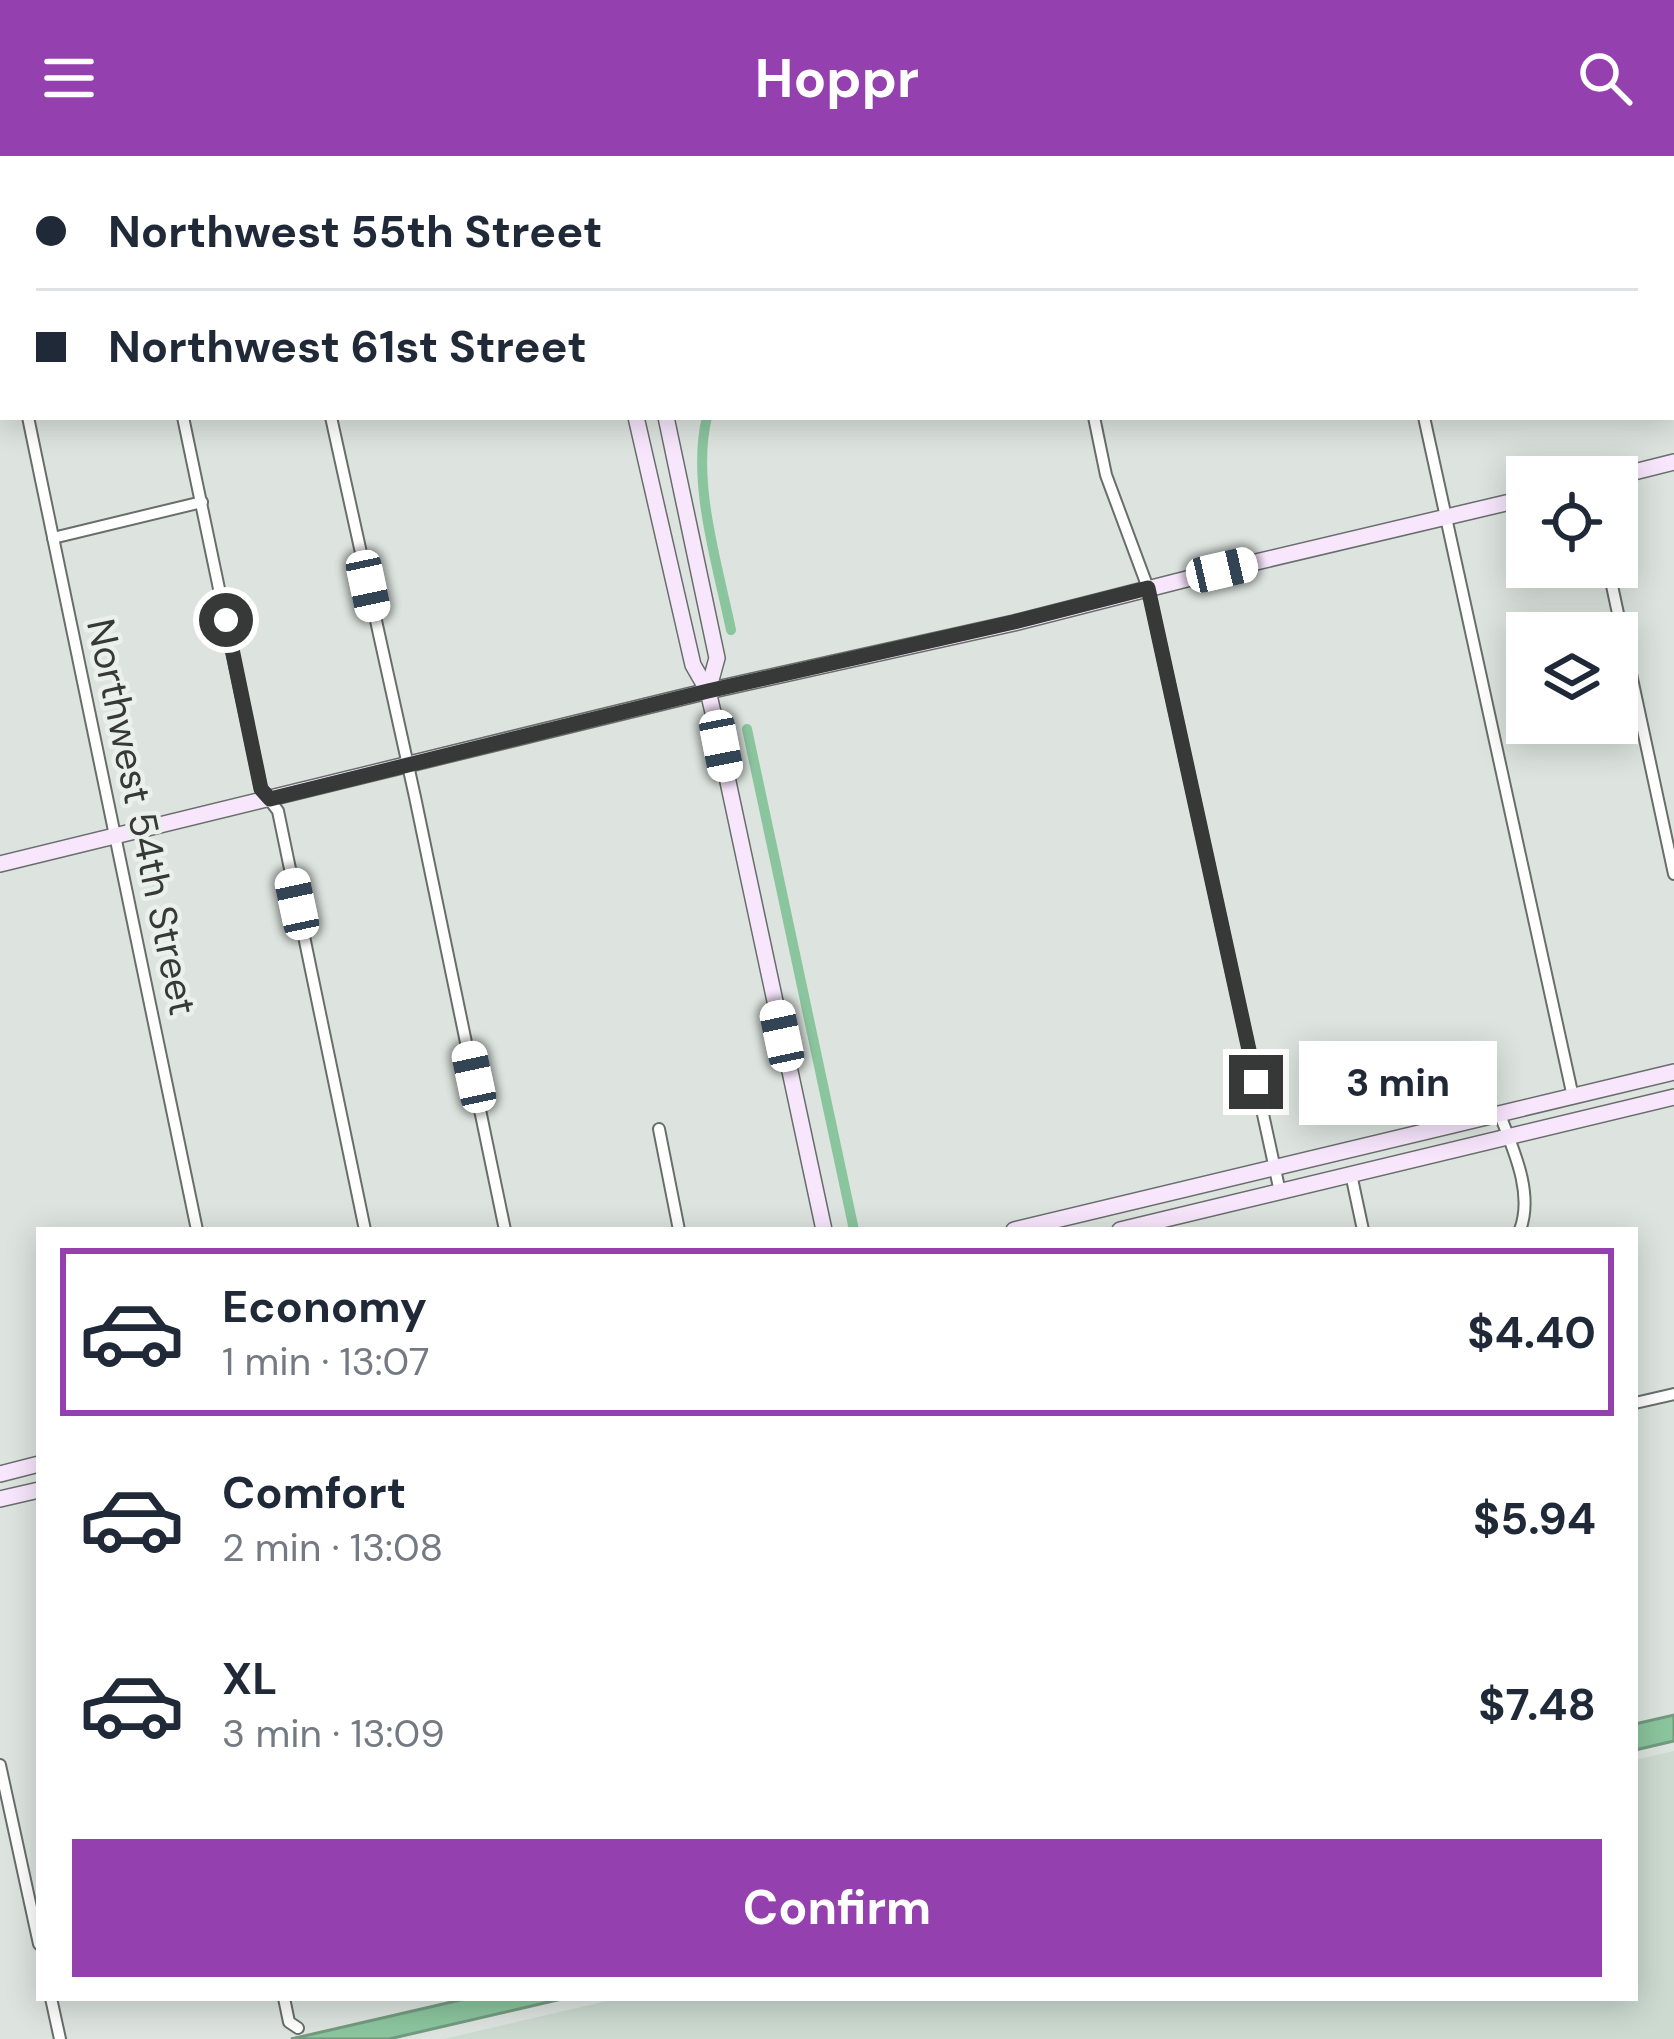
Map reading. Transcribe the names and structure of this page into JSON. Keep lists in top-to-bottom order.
{
  "streets": {
    "street": ["Northwest 54th Street"]
  },
  "page": {
    "header": "Hoppr",
    "banner": ["Northwest 55th Street", "Northwest 61st Street"],
    "bubble": "3 min",
    "list": [
      {
        "name": "Economy",
        "note": "1 min · 13:07",
        "value": "$4.40"
      },
      {
        "name": "Comfort",
        "note": "2 min · 13:08",
        "value": "$5.94"
      },
      {
        "name": "XL",
        "note": "3 min · 13:09",
        "value": "$7.48"
      }
    ],
    "buttons": "Confirm"
  }
}
